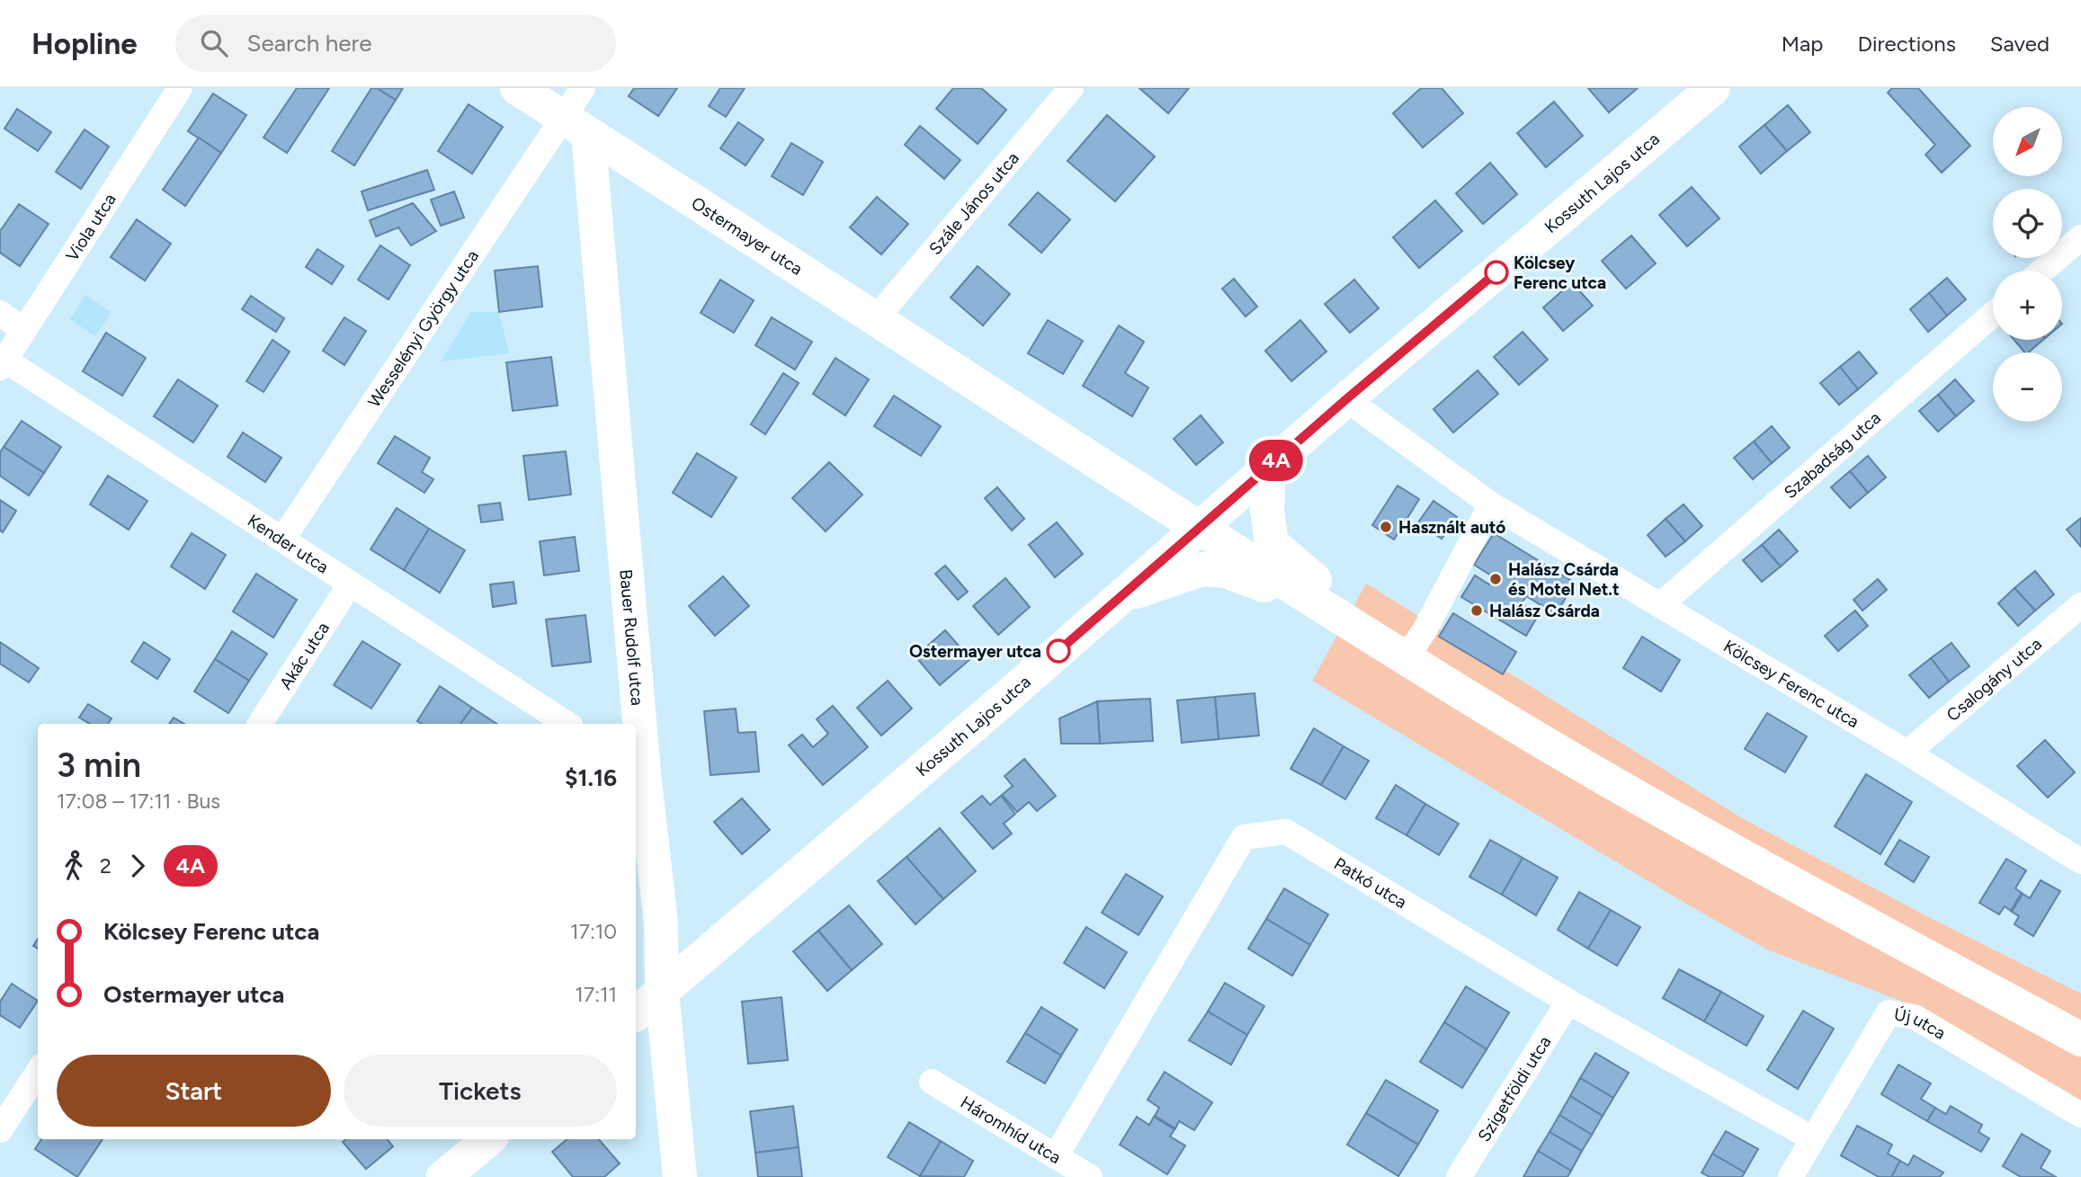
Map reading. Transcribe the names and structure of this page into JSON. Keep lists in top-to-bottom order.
{
  "streets": {
    "street": [
      "Kossuth Lajos utca",
      "Szále János utca",
      "Viola utca",
      "Ostermayer utca",
      "Wesselényi György utca",
      "Szabadság utca",
      "Kender utca",
      "Bauer Rudolf utca",
      "Akác utca",
      "Csalogány utca",
      "Kölcsey Ferenc utca",
      "Patkó utca",
      "Új utca",
      "Szigetföldi utca",
      "Háromhíd utca"
    ]
  },
  "crossings": [
    ["Kossuth Lajos utca", "Ostermayer utca"],
    ["Kossuth Lajos utca", "Bauer Rudolf utca"],
    ["Kossuth Lajos utca", "Kölcsey Ferenc utca"],
    ["Szále János utca", "Ostermayer utca"],
    ["Viola utca", "Kender utca"],
    ["Ostermayer utca", "Wesselényi György utca"],
    ["Ostermayer utca", "Bauer Rudolf utca"],
    ["Wesselényi György utca", "Kender utca"],
    ["Wesselényi György utca", "Bauer Rudolf utca"],
    ["Szabadság utca", "Kölcsey Ferenc utca"],
    ["Kender utca", "Akác utca"],
    ["Csalogány utca", "Kölcsey Ferenc utca"],
    ["Patkó utca", "Új utca"],
    ["Patkó utca", "Szigetföldi utca"],
    ["Patkó utca", "Háromhíd utca"]
  ],
  "places": [
    "Kölcsey Ferenc utca",
    "Használt autó",
    "Halász Csárda és Motel Net.t",
    "Halász Csárda",
    "Ostermayer utca"
  ],
  "lines": ["bus line 4A"],
  "north": "bottom left",
  "page": {
    "header": "Hopline",
    "search": "Search here",
    "nav": ["Map", "Directions", "Saved"],
    "on_map": "4A",
    "map_buttons": ["+", "−"],
    "heading": ["3 min", "17:08 – 17:11 · Bus", "$1.16"],
    "legs": ["2", "4A"],
    "list": [
      {
        "name": "Kölcsey Ferenc utca",
        "value": "17:10"
      },
      {
        "name": "Ostermayer utca",
        "value": "17:11"
      }
    ],
    "buttons": ["Start", "Tickets"]
  }
}
